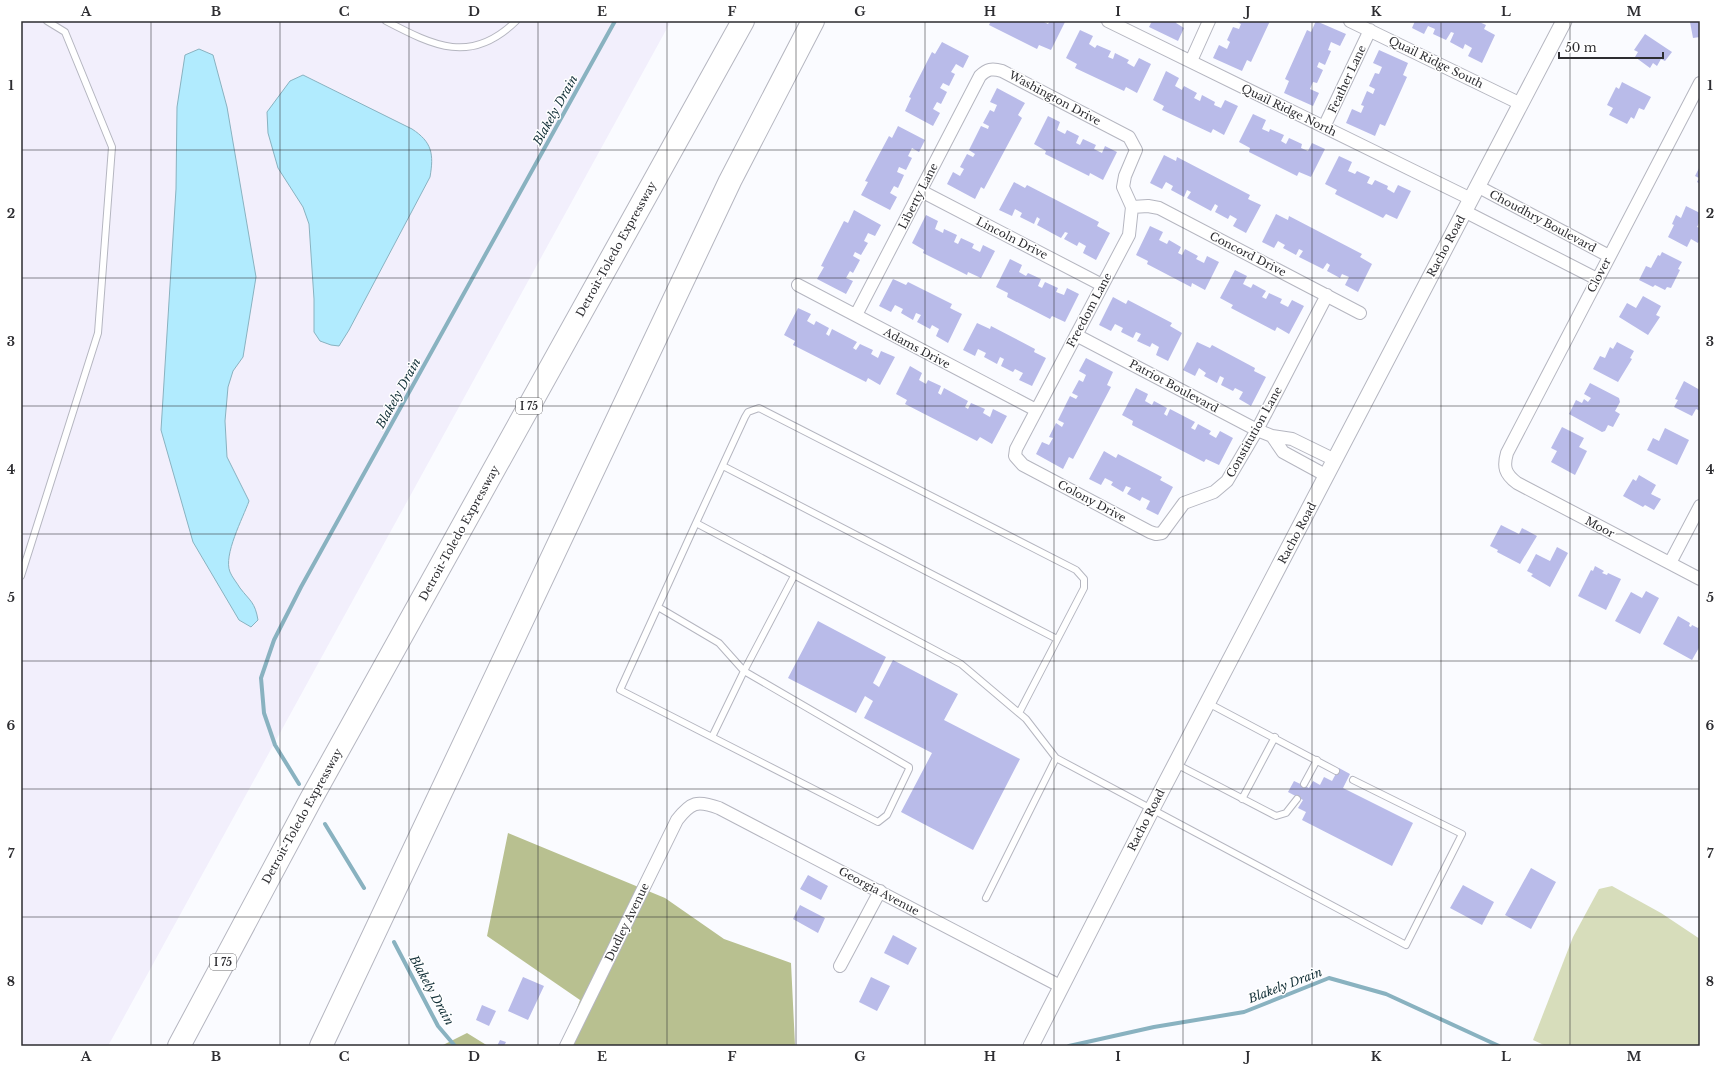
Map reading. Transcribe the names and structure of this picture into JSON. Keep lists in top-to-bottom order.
{
  "streets": {
    "highway": ["Detroit-Toledo Expressway", "I 75"],
    "street": [
      "Quail Ridge South",
      "Feather Lane",
      "Washington Drive",
      "Quail Ridge North",
      "Liberty Lane",
      "Choudhry Boulevard",
      "Lincoln Drive",
      "Racho Road",
      "Concord Drive",
      "Clover",
      "Freedom Lane",
      "Adams Drive",
      "Patriot Boulevard",
      "Constitution Lane",
      "Colony Drive",
      "Moor",
      "Georgia Avenue",
      "Dudley Avenue"
    ]
  },
  "crossings": [
    ["Quail Ridge South", "Feather Lane"],
    ["Quail Ridge South", "Racho Road"],
    ["Feather Lane", "Quail Ridge North"],
    ["Washington Drive", "Liberty Lane"],
    ["Washington Drive", "Freedom Lane"],
    ["Quail Ridge North", "Choudhry Boulevard"],
    ["Quail Ridge North", "Racho Road"],
    ["Liberty Lane", "Lincoln Drive"],
    ["Liberty Lane", "Adams Drive"],
    ["Choudhry Boulevard", "Racho Road"],
    ["Choudhry Boulevard", "Clover"],
    ["Lincoln Drive", "Freedom Lane"],
    ["Racho Road", "Patriot Boulevard"],
    ["Racho Road", "Georgia Avenue"],
    ["Concord Drive", "Freedom Lane"],
    ["Concord Drive", "Constitution Lane"],
    ["Clover", "Moor"],
    ["Freedom Lane", "Adams Drive"],
    ["Freedom Lane", "Patriot Boulevard"],
    ["Freedom Lane", "Colony Drive"],
    ["Patriot Boulevard", "Constitution Lane"],
    ["Constitution Lane", "Colony Drive"],
    ["Georgia Avenue", "Dudley Avenue"]
  ],
  "water": ["Blakely Drain"],
  "scale_bar": "50 m",
  "grid": {
    "columns": [
      "A",
      "B",
      "C",
      "D",
      "E",
      "F",
      "G",
      "H",
      "I",
      "J",
      "K",
      "L",
      "M"
    ],
    "rows": [
      "1",
      "2",
      "3",
      "4",
      "5",
      "6",
      "7",
      "8"
    ]
  }
}
